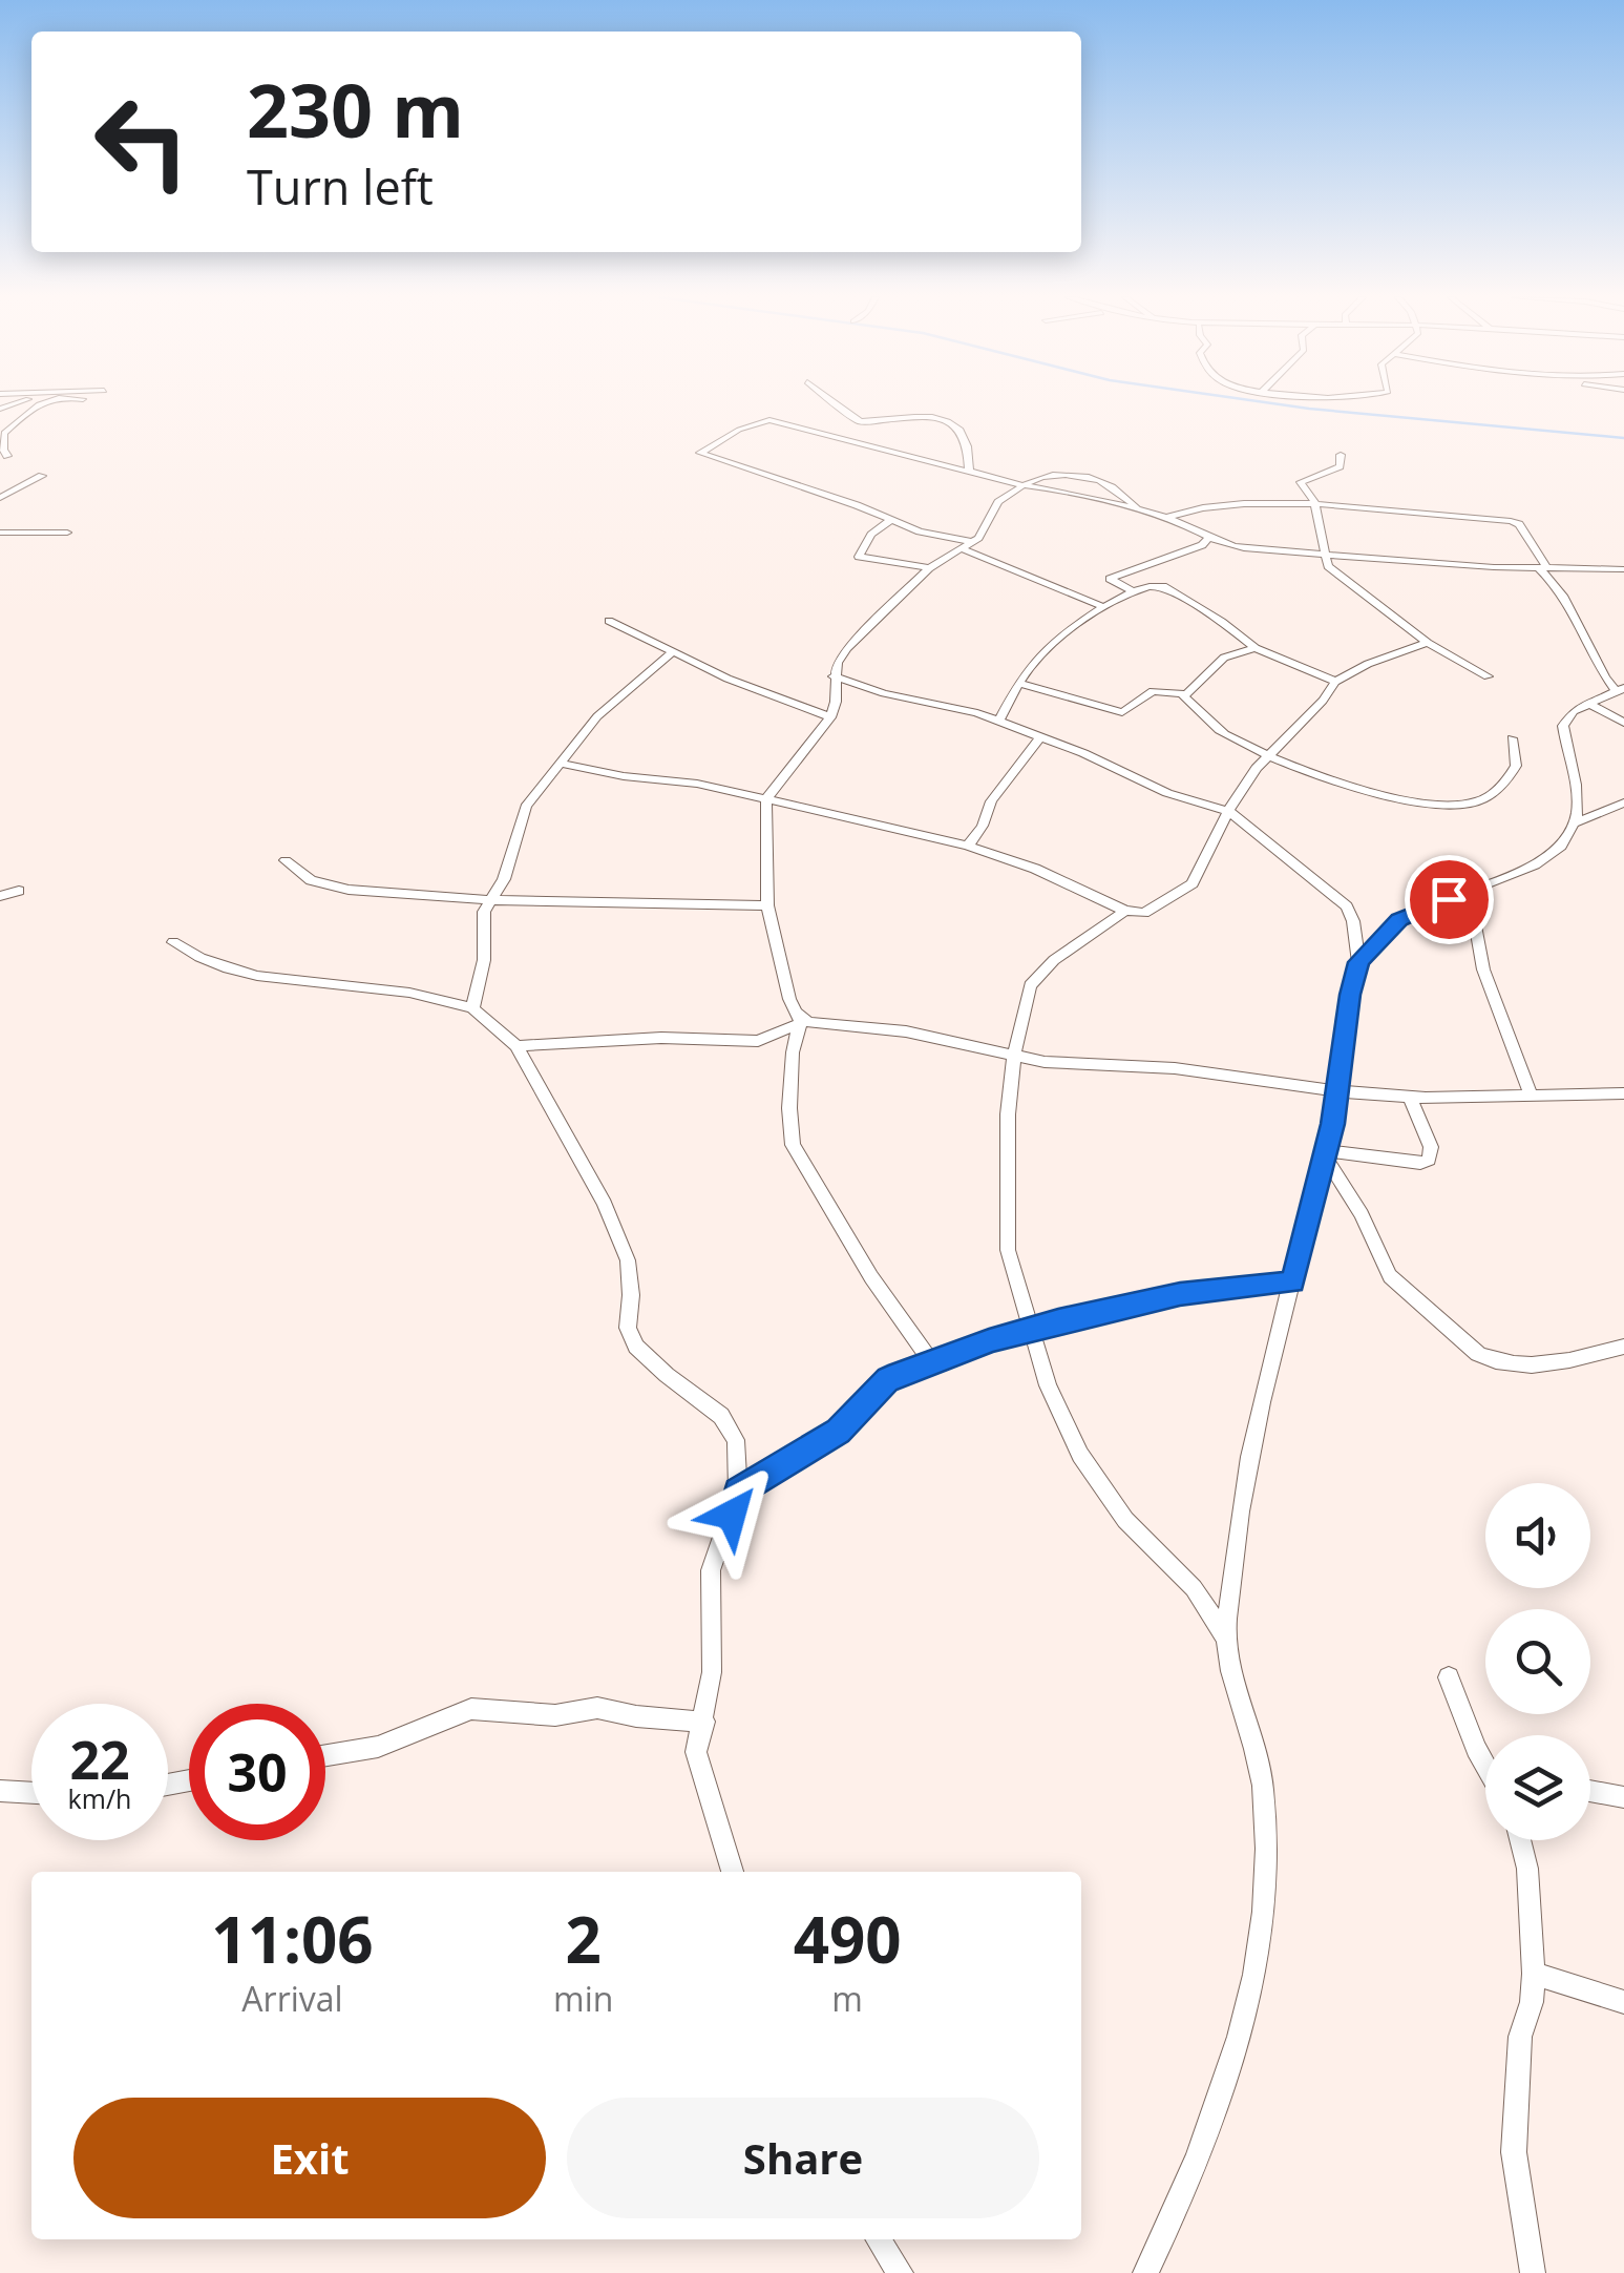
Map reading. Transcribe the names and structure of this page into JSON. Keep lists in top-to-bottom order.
{
  "page": {
    "turn": ["230 m", "Turn left"],
    "speed": "22 km/h",
    "limit": "30",
    "eta": [
      "11:06",
      "Arrival",
      "2",
      "min",
      "490",
      "m"
    ],
    "buttons": ["Exit", "Share"]
  }
}
